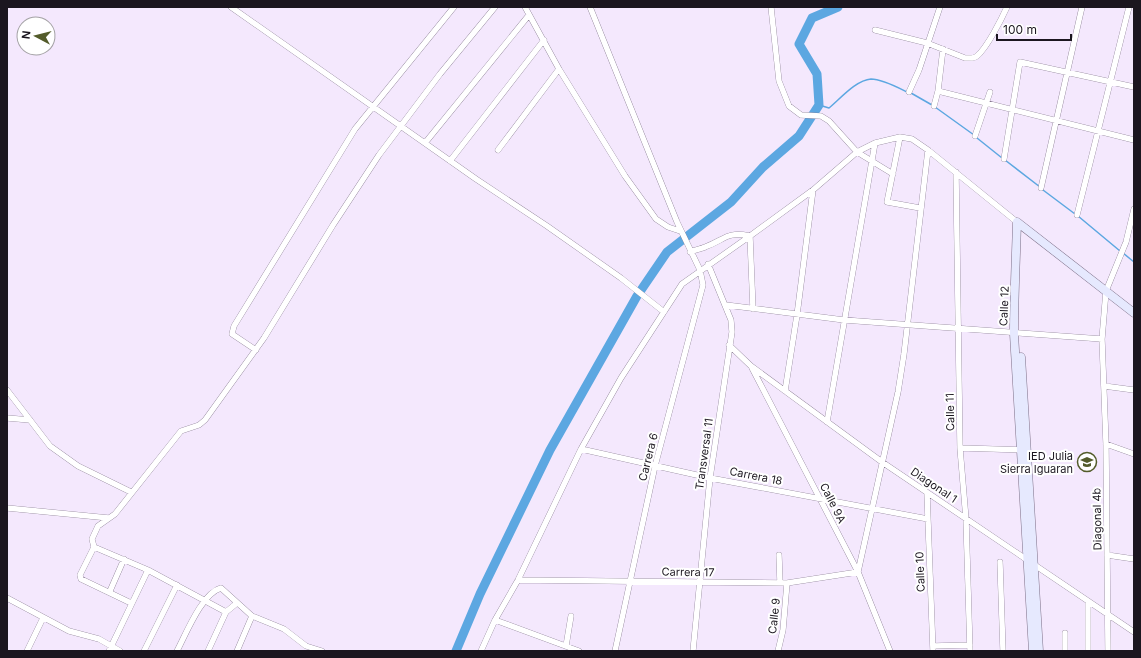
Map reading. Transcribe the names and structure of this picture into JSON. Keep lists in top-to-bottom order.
{
  "streets": {
    "street": [
      "Calle 12",
      "Calle 11",
      "Transversal 11",
      "Carrera 6",
      "Carrera 18",
      "Diagonal 1",
      "Calle 9A",
      "Diagonal 4b",
      "Carrera 17",
      "Calle 10",
      "Calle 9"
    ]
  },
  "crossings": [
    ["Calle 12", "Diagonal 1"],
    ["Calle 11", "Diagonal 1"],
    ["Transversal 11", "Carrera 18"],
    ["Transversal 11", "Diagonal 1"],
    ["Transversal 11", "Carrera 17"],
    ["Carrera 6", "Carrera 18"],
    ["Carrera 6", "Carrera 17"],
    ["Carrera 18", "Calle 9A"],
    ["Carrera 18", "Calle 10"],
    ["Diagonal 1", "Calle 9A"],
    ["Diagonal 1", "Diagonal 4b"],
    ["Diagonal 1", "Calle 10"],
    ["Calle 9A", "Carrera 17"],
    ["Carrera 17", "Calle 9"]
  ],
  "places": {
    "school or university": ["IED Julia Sierra Iguaran"]
  },
  "scale_bar": "100 m",
  "north": "left"
}
